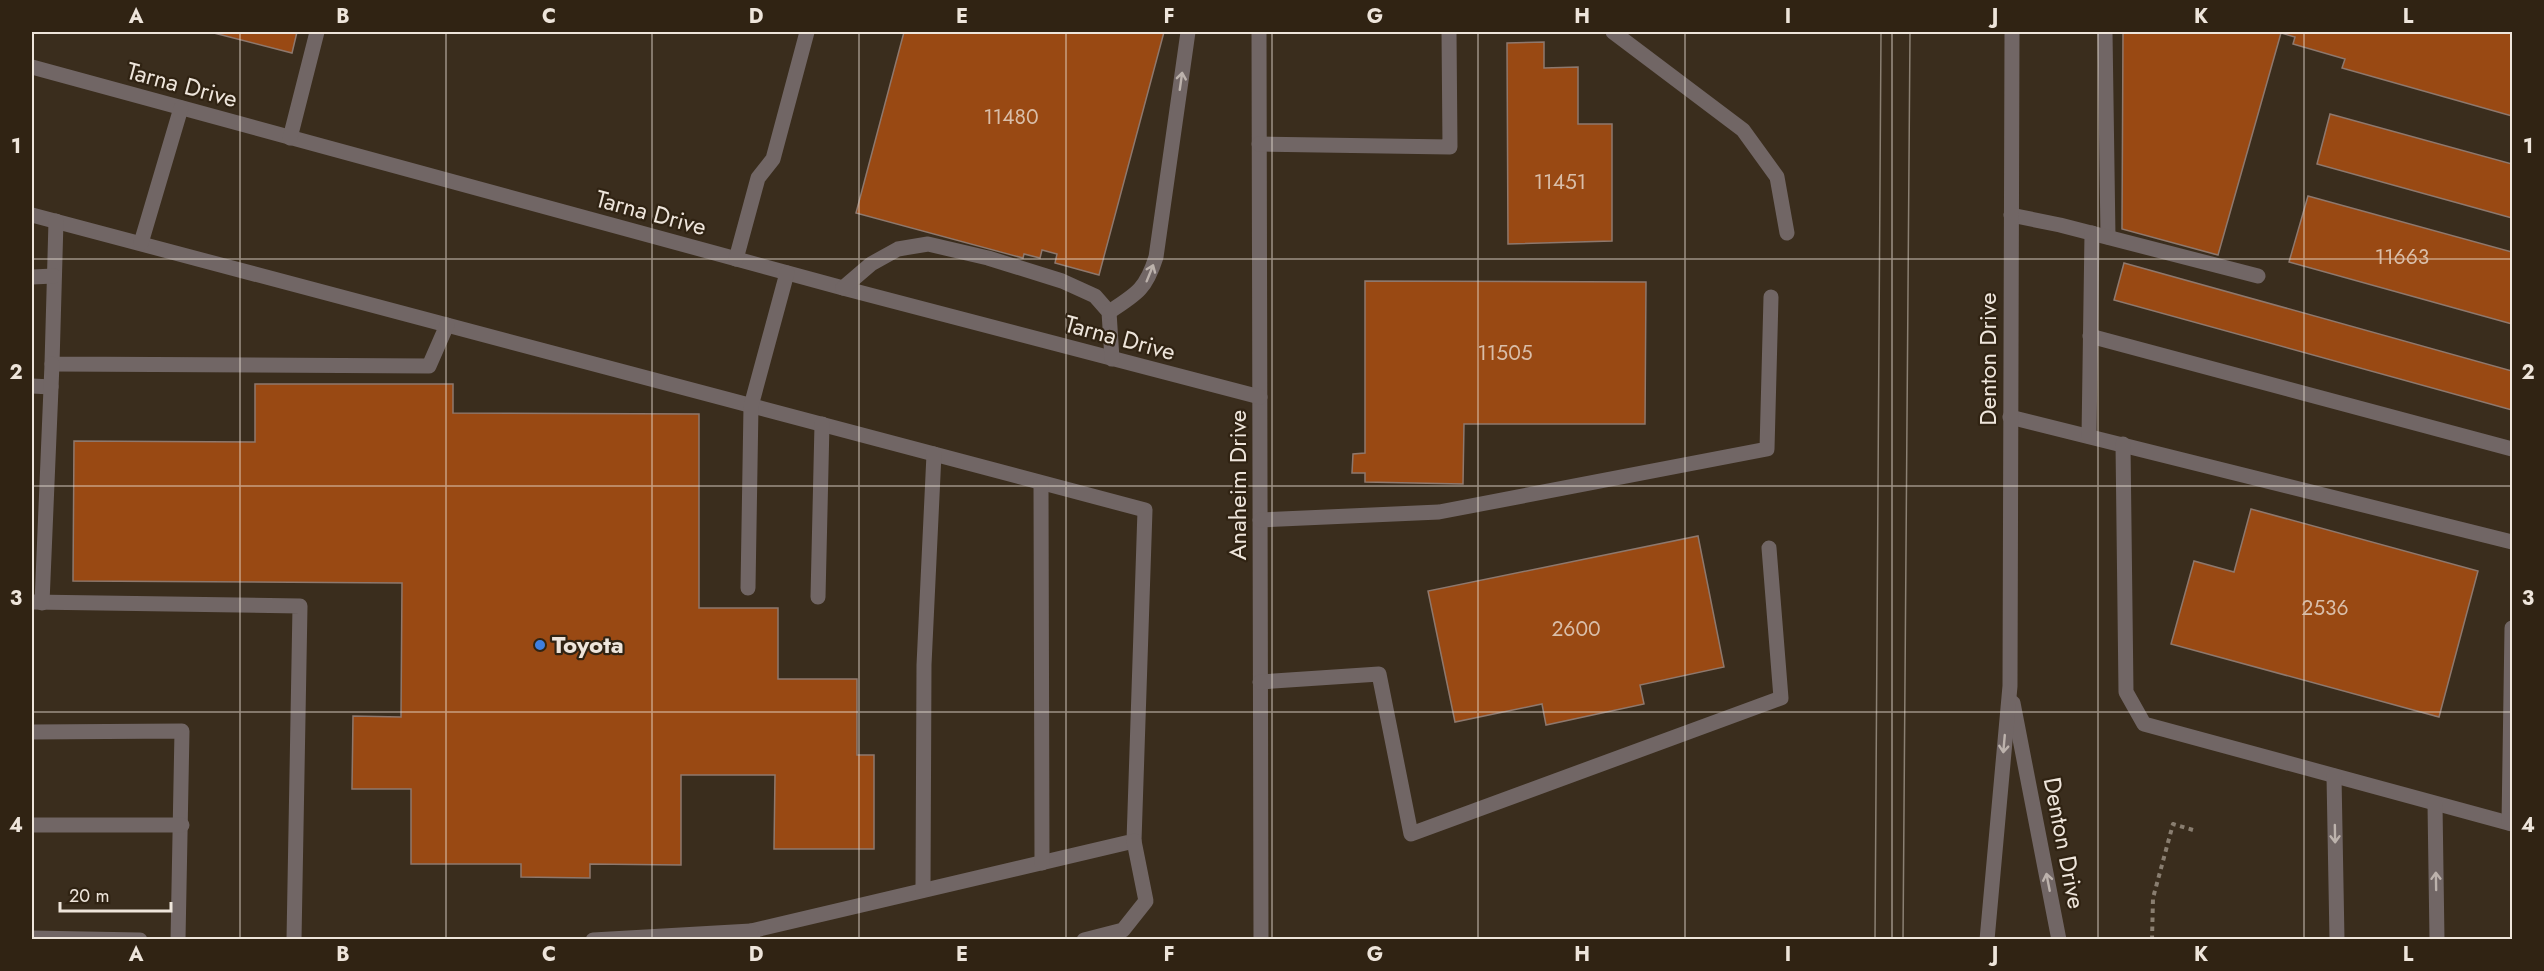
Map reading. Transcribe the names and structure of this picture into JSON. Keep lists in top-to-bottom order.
{
  "streets": {
    "street": ["Tarna Drive", "Denton Drive", "Anaheim Drive"]
  },
  "crossings": [
    ["Tarna Drive", "Anaheim Drive"]
  ],
  "places": ["Toyota"],
  "house_numbers": [
    "11480",
    "11451",
    "11663",
    "11505",
    "2536",
    "2600"
  ],
  "scale_bar": "20 m",
  "grid": {
    "columns": [
      "A",
      "B",
      "C",
      "D",
      "E",
      "F",
      "G",
      "H",
      "I",
      "J",
      "K",
      "L"
    ],
    "rows": [
      "1",
      "2",
      "3",
      "4"
    ]
  }
}
